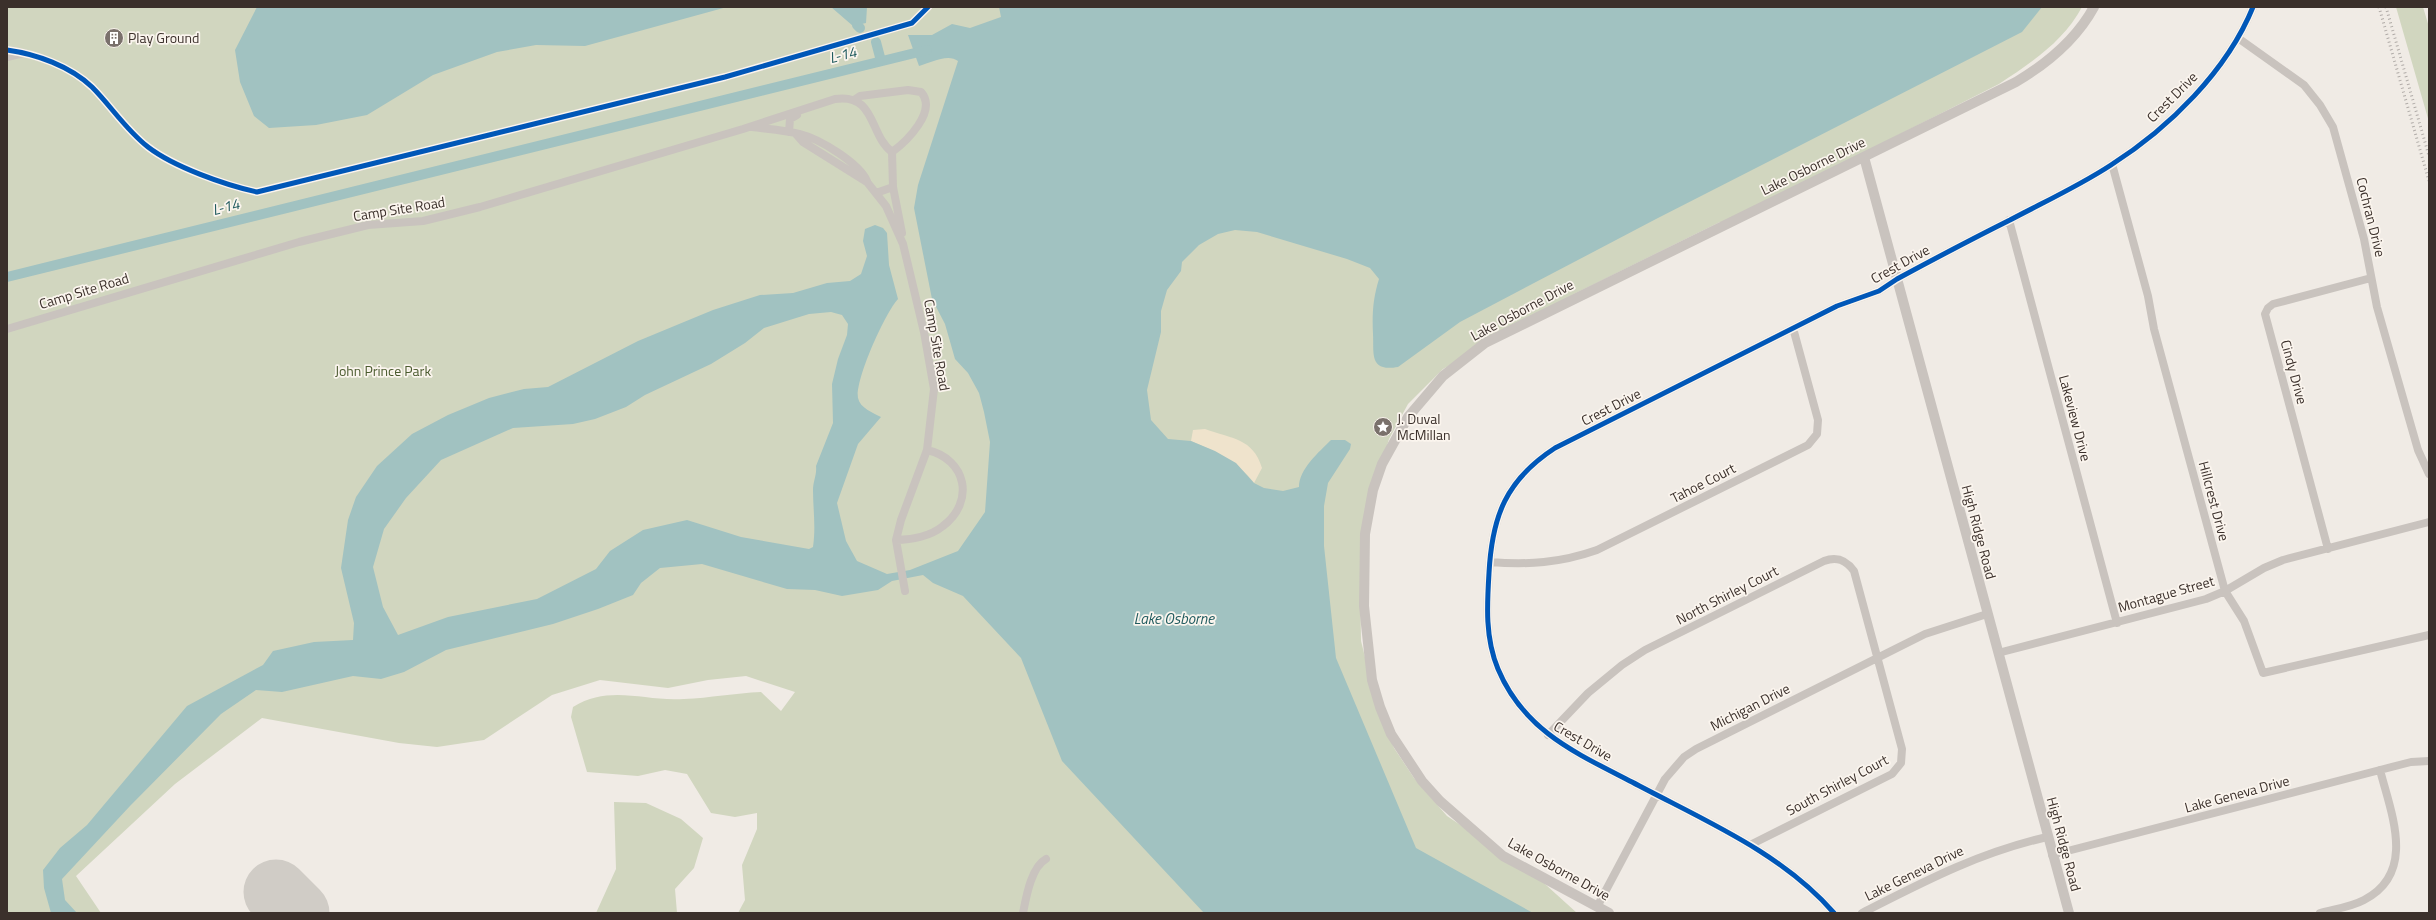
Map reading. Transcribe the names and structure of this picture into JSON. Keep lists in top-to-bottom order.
{
  "streets": {
    "street": [
      "Crest Drive",
      "Lake Osborne Drive",
      "Camp Site Road",
      "Cochran Drive",
      "Cindy Drive",
      "Lakeview Drive",
      "Tahoe Court",
      "Hillcrest Drive",
      "High Ridge Road",
      "Montague Street",
      "North Shirley Court",
      "Michigan Drive",
      "South Shirley Court",
      "Lake Geneva Drive"
    ]
  },
  "crossings": [
    ["Crest Drive", "Cochran Drive"],
    ["Crest Drive", "Lakeview Drive"],
    ["Crest Drive", "Tahoe Court"],
    ["Crest Drive", "Hillcrest Drive"],
    ["Crest Drive", "High Ridge Road"],
    ["Crest Drive", "North Shirley Court"],
    ["Crest Drive", "Michigan Drive"],
    ["Crest Drive", "South Shirley Court"],
    ["Lake Osborne Drive", "High Ridge Road"],
    ["Lake Osborne Drive", "Michigan Drive"],
    ["Cochran Drive", "Cindy Drive"],
    ["Cindy Drive", "Montague Street"],
    ["Lakeview Drive", "Montague Street"],
    ["Hillcrest Drive", "Montague Street"],
    ["High Ridge Road", "Montague Street"],
    ["High Ridge Road", "Michigan Drive"],
    ["High Ridge Road", "Lake Geneva Drive"],
    ["North Shirley Court", "Michigan Drive"],
    ["North Shirley Court", "South Shirley Court"],
    ["Michigan Drive", "South Shirley Court"]
  ],
  "water": ["L-14", "Lake Osborne"],
  "parks": ["John Prince Park"],
  "places": {
    "building": ["Play Ground"],
    "place": ["J. Duval McMillan"]
  }
}
